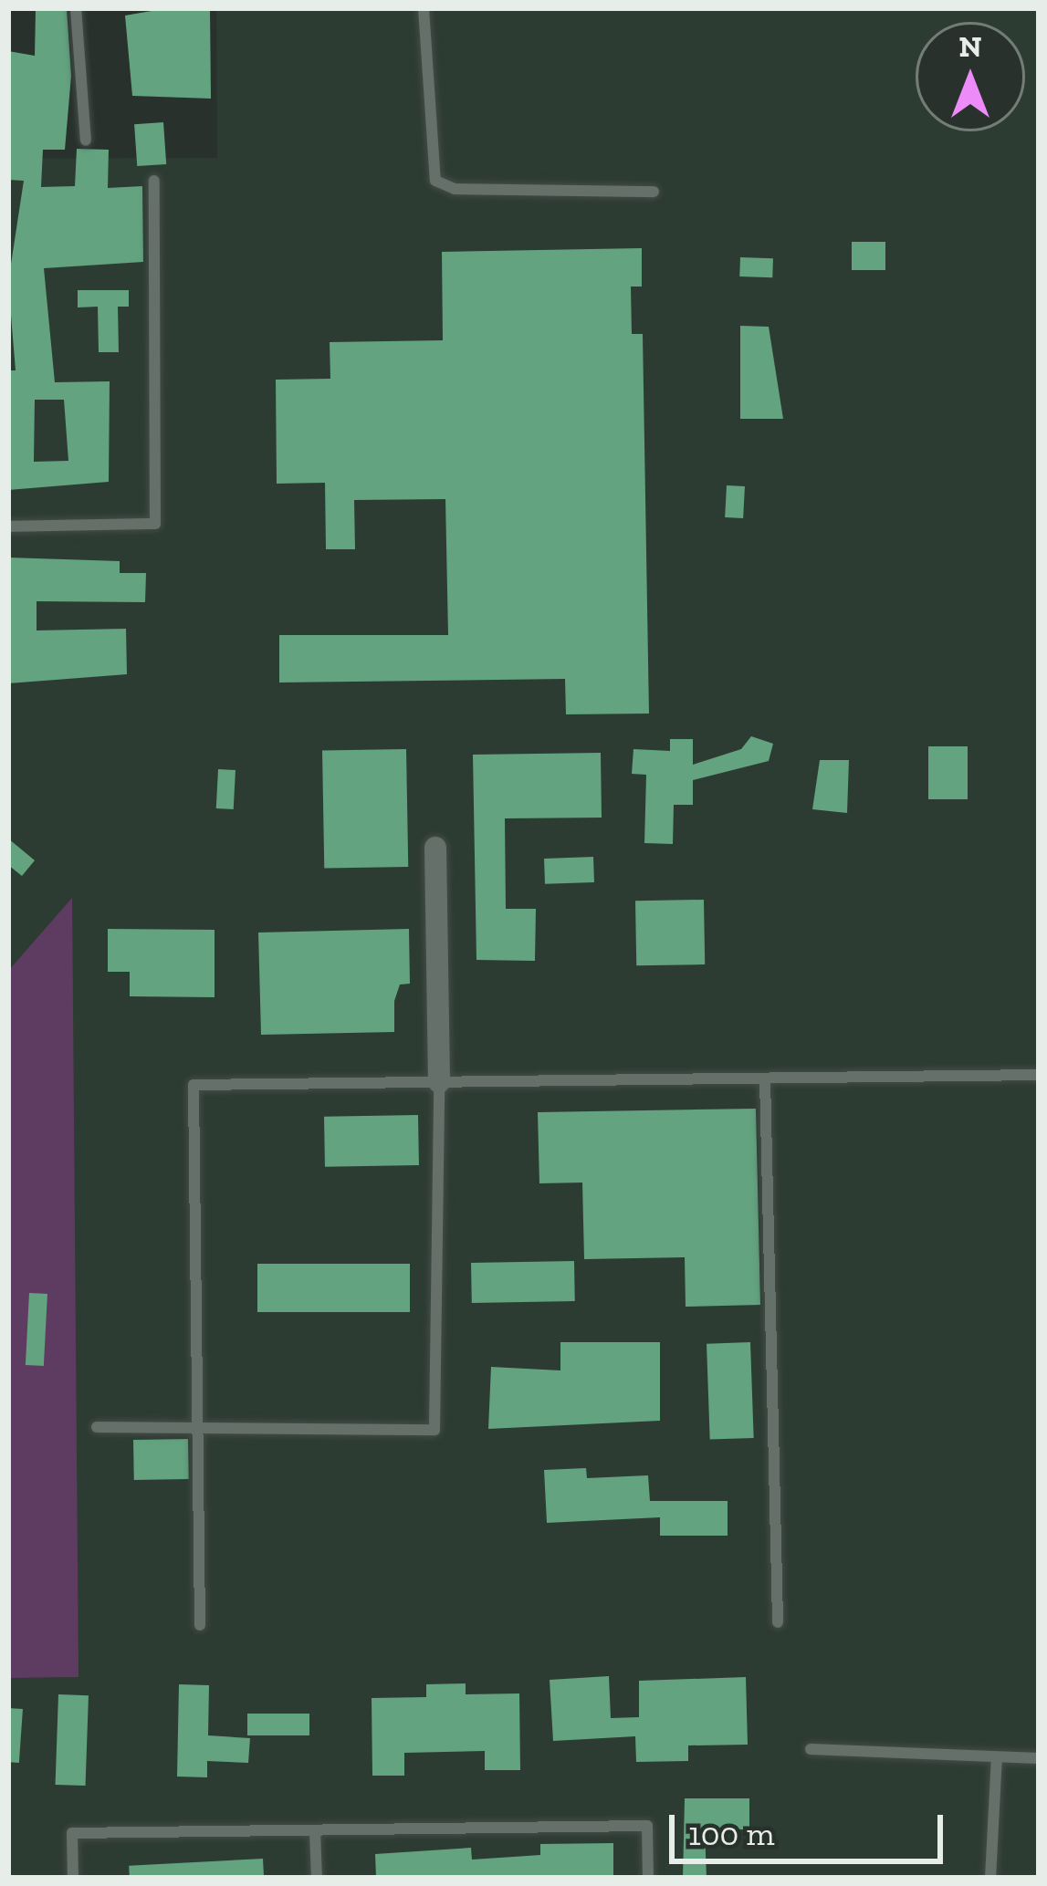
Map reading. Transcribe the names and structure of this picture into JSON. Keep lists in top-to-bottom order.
{
  "scale_bar": "100 m",
  "north": "top"
}
